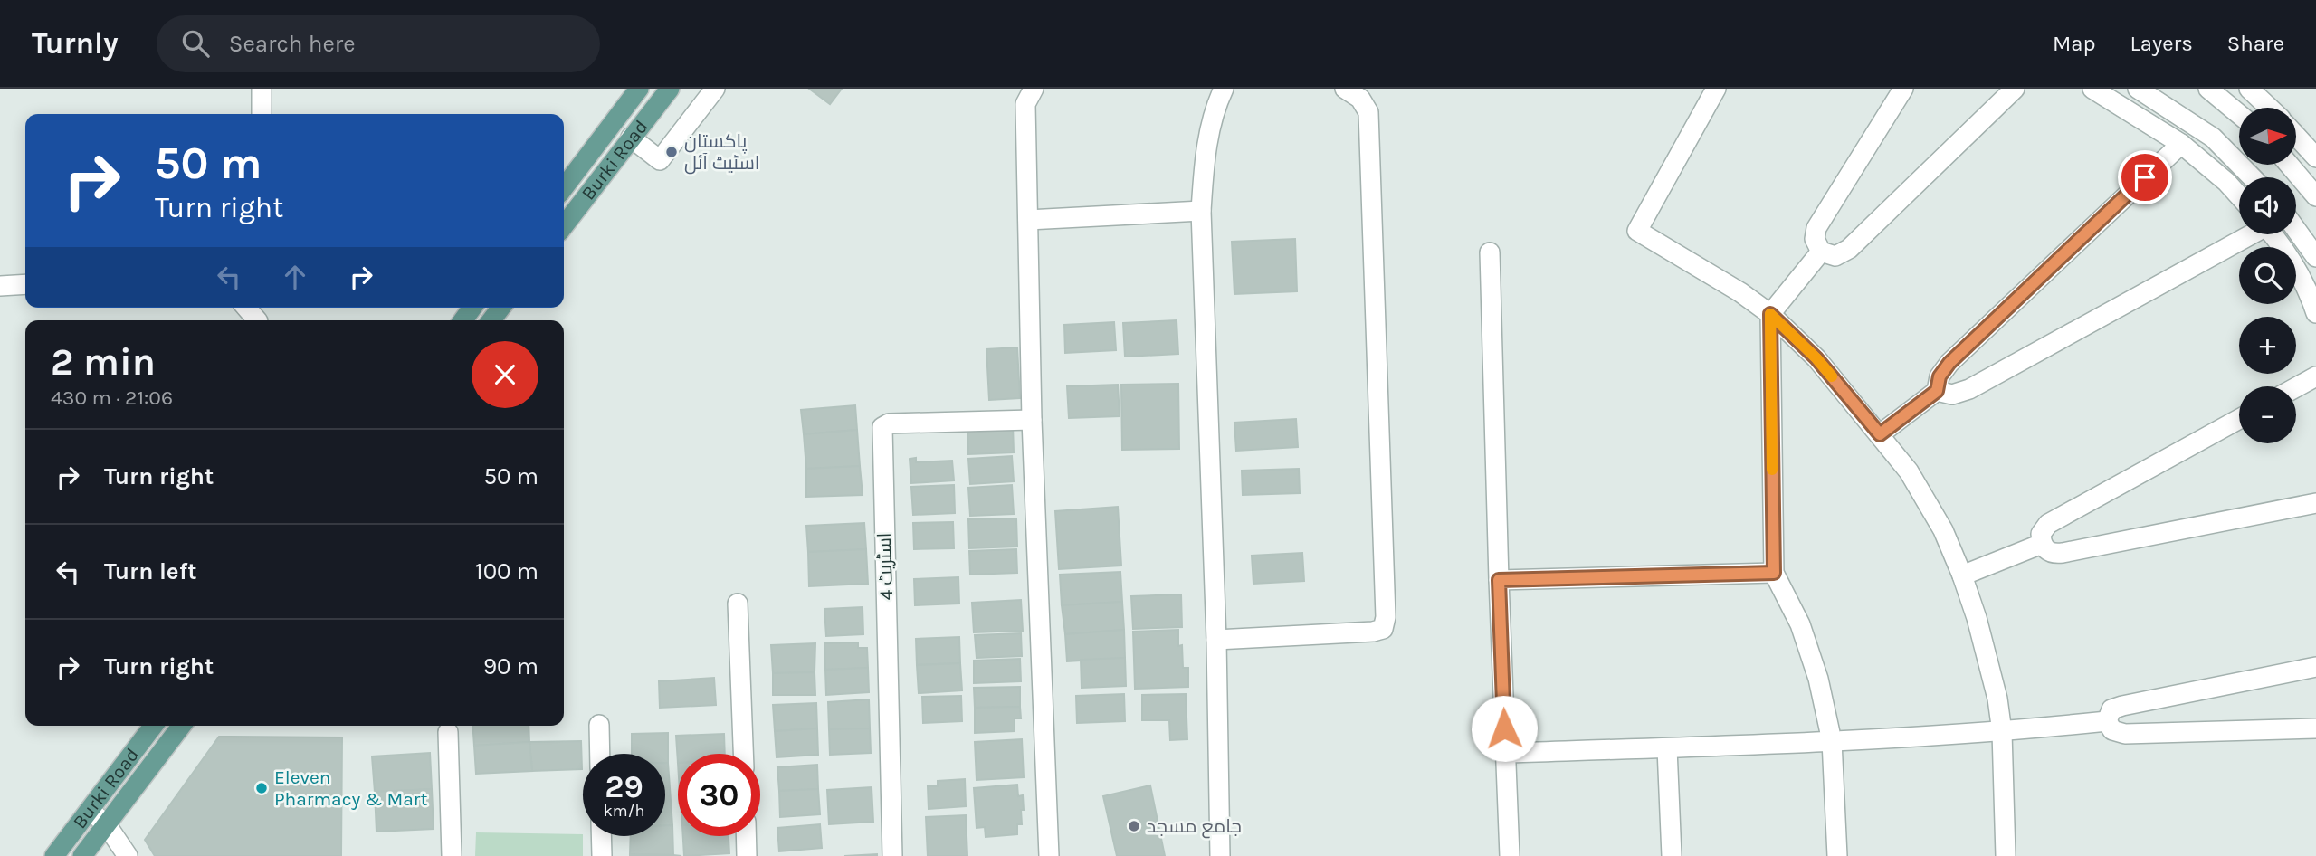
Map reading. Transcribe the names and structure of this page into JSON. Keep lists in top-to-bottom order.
{
  "streets": {
    "main road": ["Burki Road"],
    "street": ["اسٹریٹ 4"]
  },
  "places": ["پاکستان اسٹیٹ آئل", "Eleven Pharmacy & Mart", "جامع مسجد"],
  "north": "right",
  "page": {
    "header": "Turnly",
    "search": "Search here",
    "nav": ["Map", "Layers", "Share"],
    "map_buttons": ["+", "−"],
    "turn": ["50 m", "Turn right"],
    "heading": ["2 min", "430 m · 21:06"],
    "list": [
      {
        "name": "Turn right",
        "value": "50 m"
      },
      {
        "name": "Turn left",
        "value": "100 m"
      },
      {
        "name": "Turn right",
        "value": "90 m"
      }
    ],
    "speed": "29 km/h",
    "limit": "30"
  }
}
